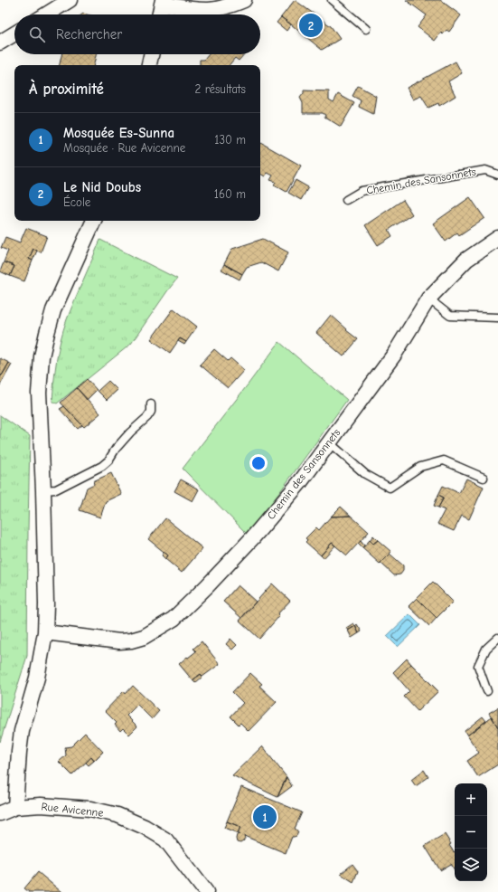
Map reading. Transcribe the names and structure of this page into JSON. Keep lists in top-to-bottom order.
{
  "streets": {
    "street": ["Chemin des Sansonnets", "Rue Avicenne"]
  },
  "page": {
    "pins": ["2", "1"],
    "search": "Rechercher",
    "heading": ["À proximité", "2 résultats"],
    "list": [
      {
        "mark": "1",
        "name": "Mosquée Es-Sunna",
        "note": "Mosquée · Rue Avicenne",
        "value": "130 m"
      },
      {
        "mark": "2",
        "name": "Le Nid Doubs",
        "note": "École",
        "value": "160 m"
      }
    ],
    "map_buttons": ["+", "−"]
  }
}
